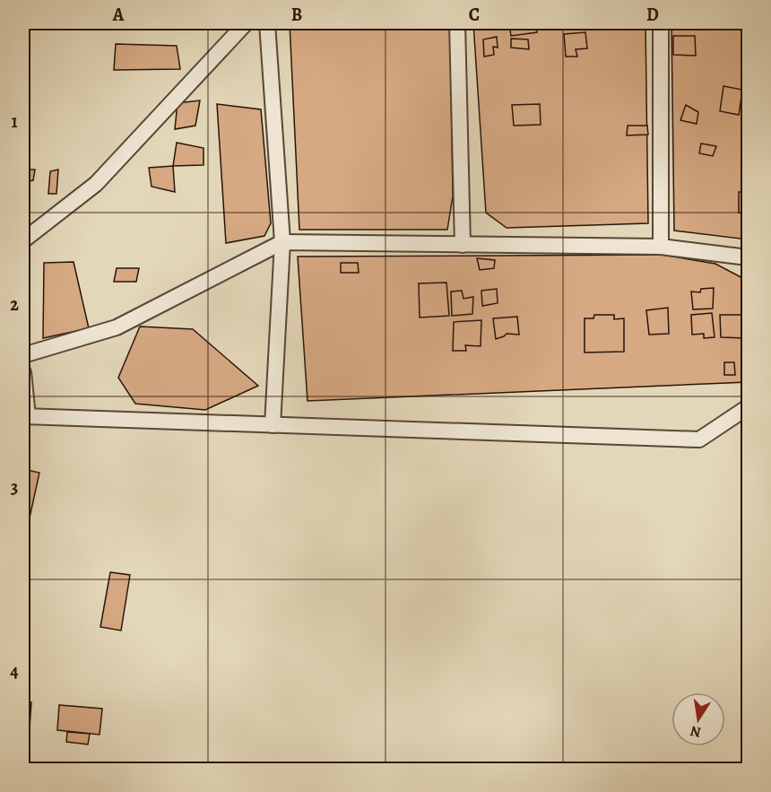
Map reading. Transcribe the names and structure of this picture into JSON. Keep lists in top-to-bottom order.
{
  "north": "bottom",
  "grid": {
    "columns": [
      "A",
      "B",
      "C",
      "D"
    ],
    "rows": [
      "1",
      "2",
      "3",
      "4"
    ]
  }
}
